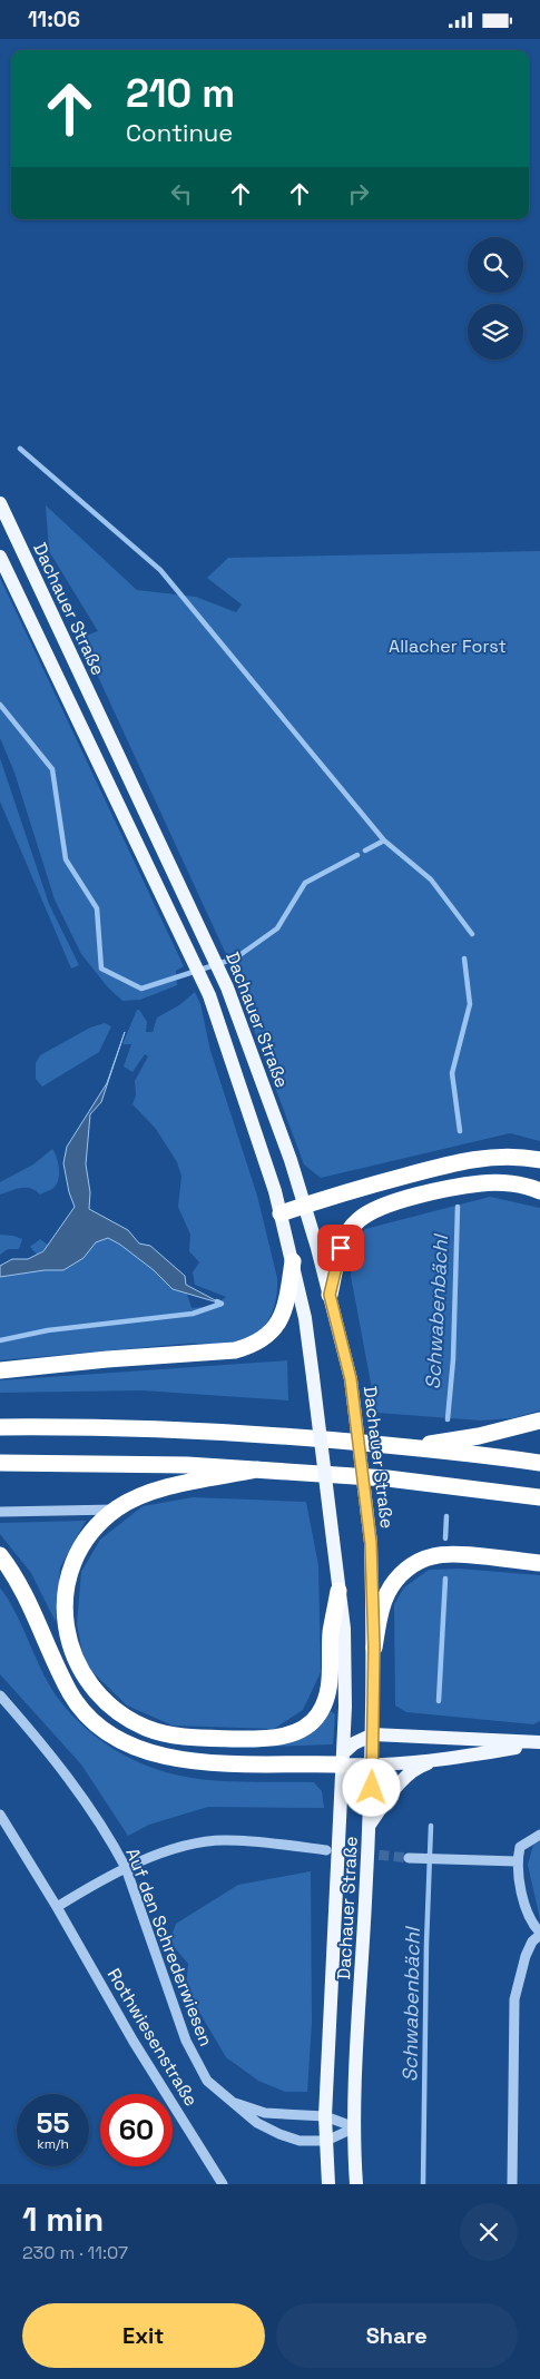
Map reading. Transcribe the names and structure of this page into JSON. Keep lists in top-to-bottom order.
{
  "streets": {
    "main road": ["Dachauer Straße"],
    "street": ["Auf den Schrederwiesen", "Rothwiesenstraße"]
  },
  "crossings": [
    ["Dachauer Straße", "Auf den Schrederwiesen"]
  ],
  "water": ["Schwabenbächl"],
  "parks": ["Allacher Forst"],
  "page": {
    "status": "11:06",
    "turn": ["210 m", "Continue"],
    "speed": "55 km/h",
    "limit": "60",
    "heading": ["1 min", "230 m · 11:07"],
    "buttons": ["Exit", "Share"]
  }
}
